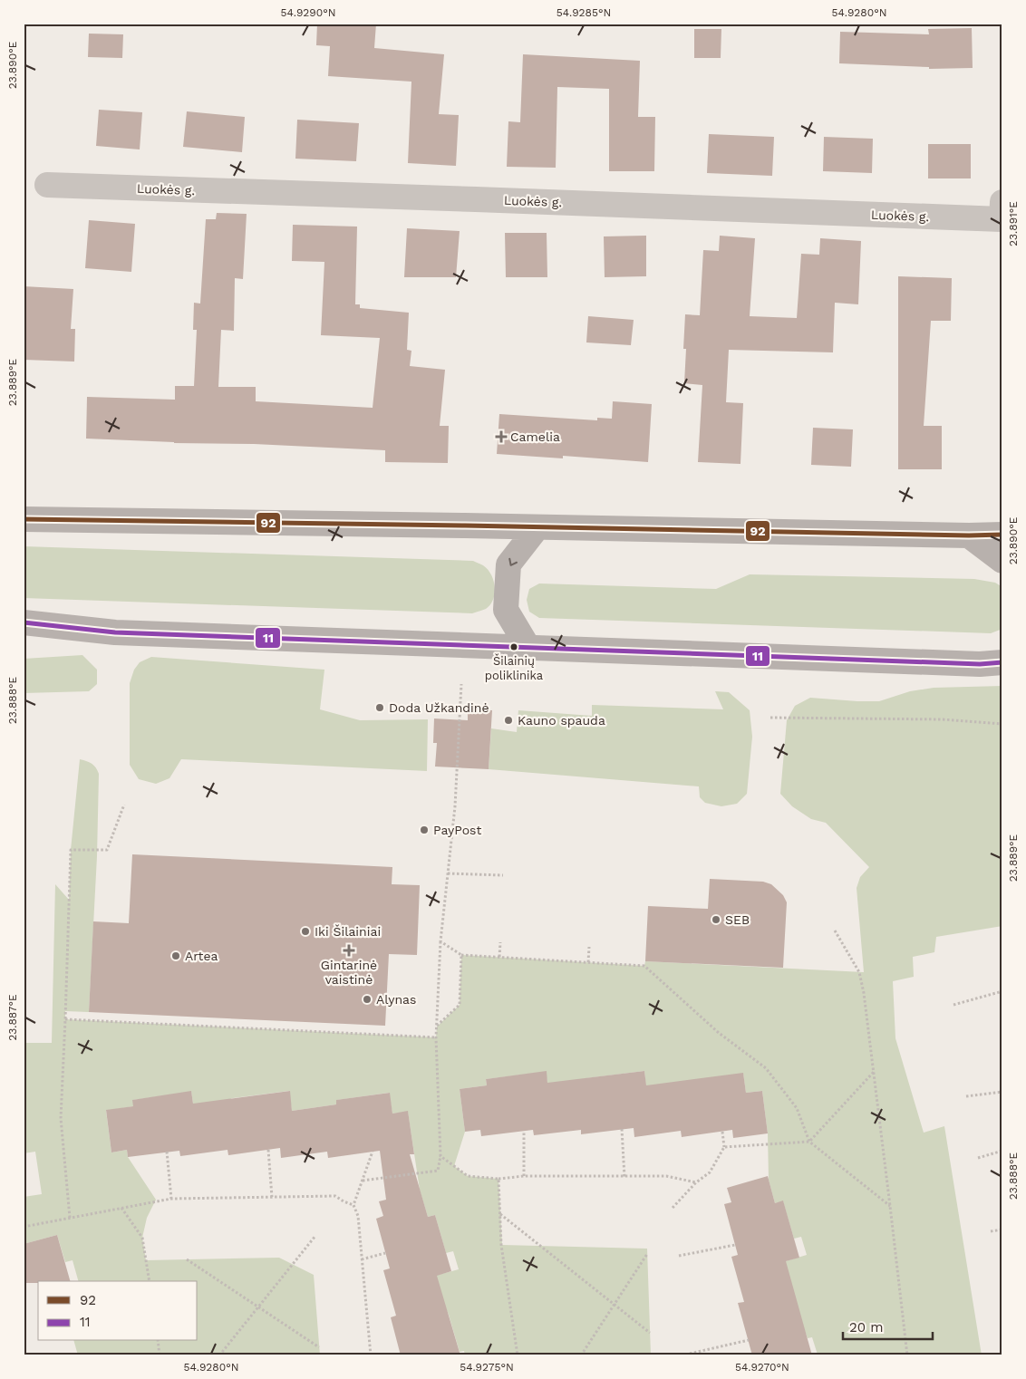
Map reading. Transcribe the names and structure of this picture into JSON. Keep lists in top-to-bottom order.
{
  "streets": {
    "street": ["Luokės g."]
  },
  "places": {
    "health": ["Camelia", "Gintarinė vaistinė"],
    "other": [
      "Šilainių poliklinika",
      "Doda Užkandinė",
      "Kauno spauda",
      "PayPost",
      "SEB",
      "Iki Šilainiai",
      "Artea",
      "Alynas"
    ]
  },
  "lines": ["transit line 92", "transit line 11"],
  "legend": ["92", "11"],
  "scale_bar": "20 m",
  "coordinates": [
    "54.9290°N",
    "54.9285°N",
    "54.9280°N",
    "23.890°E",
    "23.891°E",
    "23.889°E",
    "23.888°E",
    "23.887°E",
    "54.9275°N",
    "54.9270°N"
  ]
}
